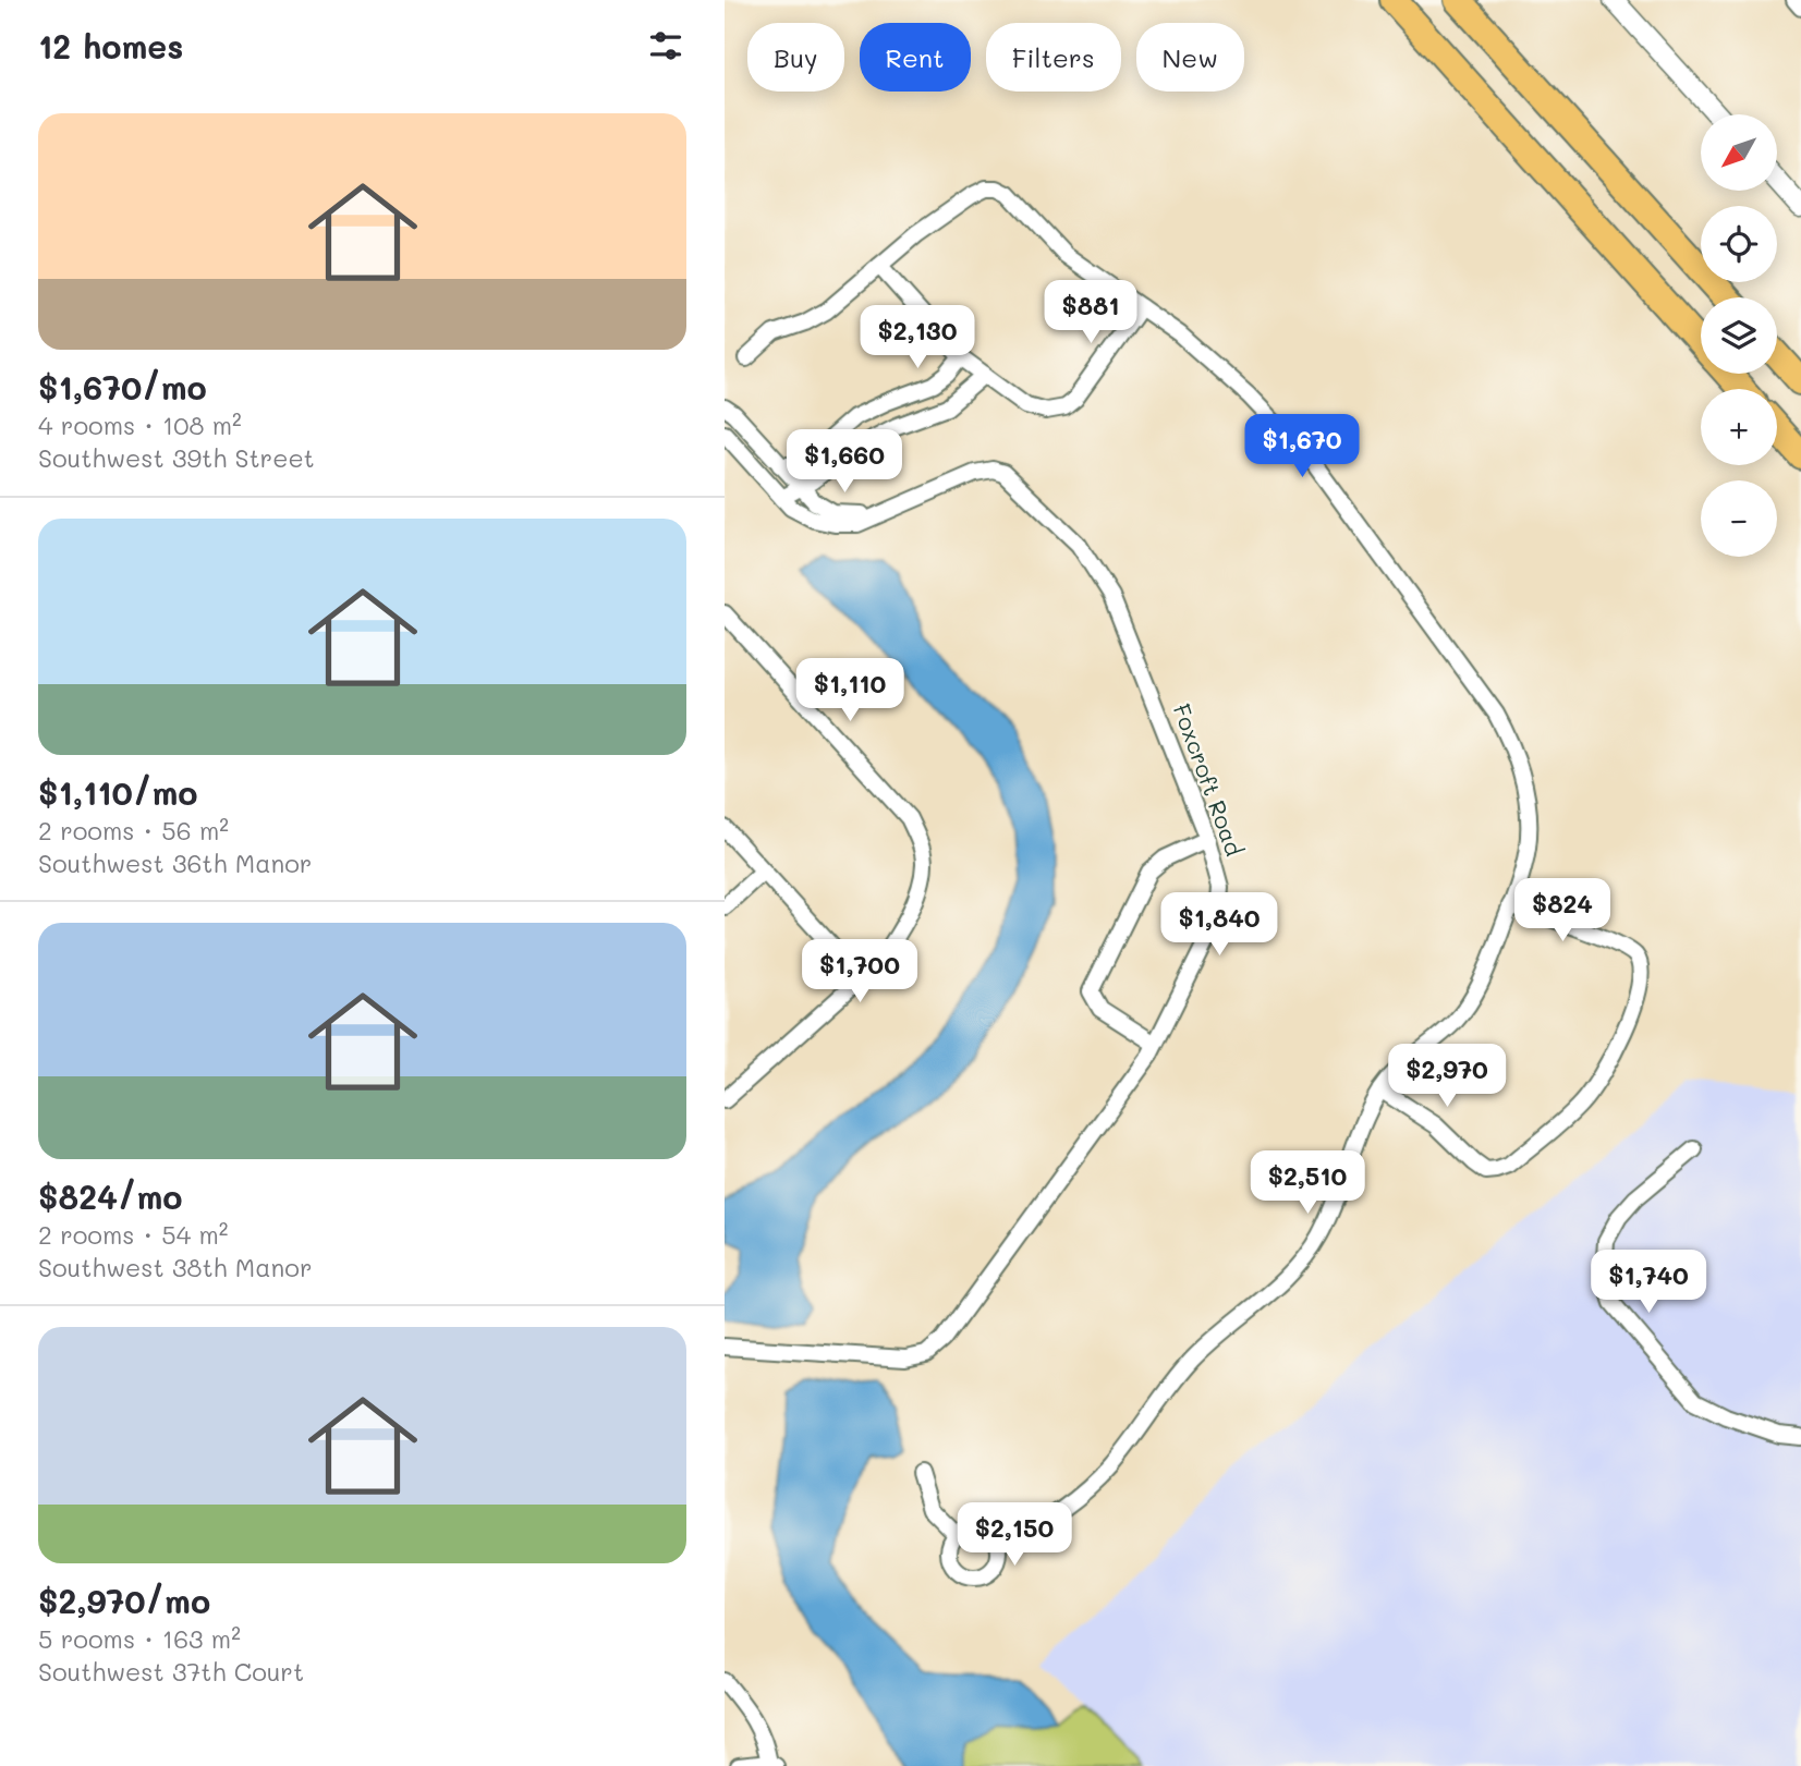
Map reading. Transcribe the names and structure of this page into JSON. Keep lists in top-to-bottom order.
{
  "streets": {
    "street": ["Foxcroft Road"]
  },
  "north": "bottom left",
  "page": {
    "heading": "12 homes",
    "chip": [
      "Buy",
      "Rent",
      "Filters",
      "New"
    ],
    "list": [
      {
        "name": "$1,670/mo",
        "note": "4 rooms · 108 m² · Southwest 39th Street"
      },
      {
        "name": "$1,110/mo",
        "note": "2 rooms · 56 m² · Southwest 36th Manor"
      },
      {
        "name": "$824/mo",
        "note": "2 rooms · 54 m² · Southwest 38th Manor"
      },
      {
        "name": "$2,970/mo",
        "note": "5 rooms · 163 m² · Southwest 37th Court"
      }
    ],
    "map_buttons": ["+", "−"],
    "price": [
      "$881",
      "$2,130",
      "$1,670",
      "$1,660",
      "$1,110",
      "$824",
      "$1,840",
      "$1,700",
      "$2,970",
      "$2,510",
      "$1,740",
      "$2,150"
    ]
  }
}
